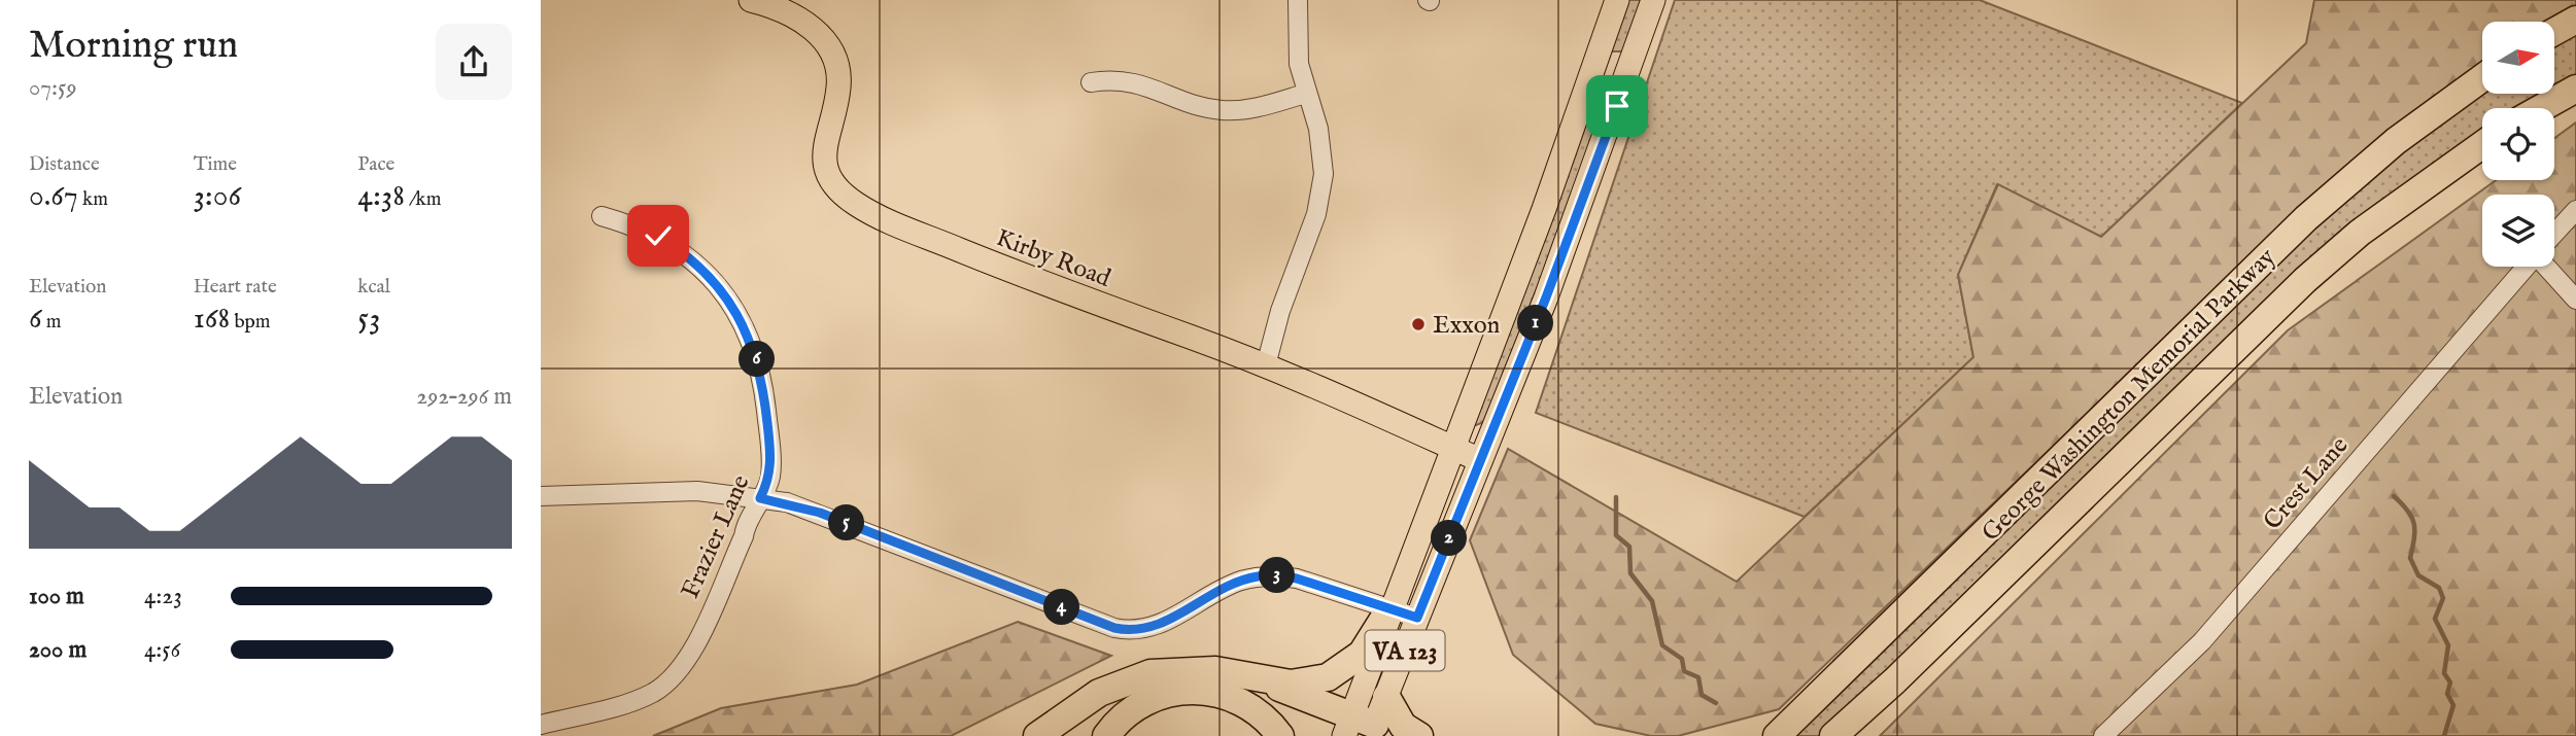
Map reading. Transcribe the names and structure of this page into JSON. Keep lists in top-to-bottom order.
{
  "streets": {
    "highway": ["George Washington Memorial Parkway"],
    "main road": ["Kirby Road", "VA 123"],
    "street": ["Crest Lane", "Frazier Lane"]
  },
  "crossings": [
    ["Kirby Road", "VA 123"]
  ],
  "places": ["Exxon"],
  "north": "right",
  "page": {
    "heading": ["Morning run", "07:59"],
    "stats": [
      ["Distance", "0.67 km"],
      ["Time", "3:06"],
      ["Pace", "4:38 /km"],
      ["Elevation", "6 m"],
      ["Heart rate", "168 bpm"],
      ["kcal", "53"]
    ],
    "pins": [
      "1",
      "6",
      "5",
      "2",
      "3",
      "4"
    ],
    "chart": ["Elevation", "292–296 m"],
    "list": [
      {
        "name": "100 m",
        "note": "4:23"
      },
      {
        "name": "200 m",
        "note": "4:56"
      }
    ]
  }
}
